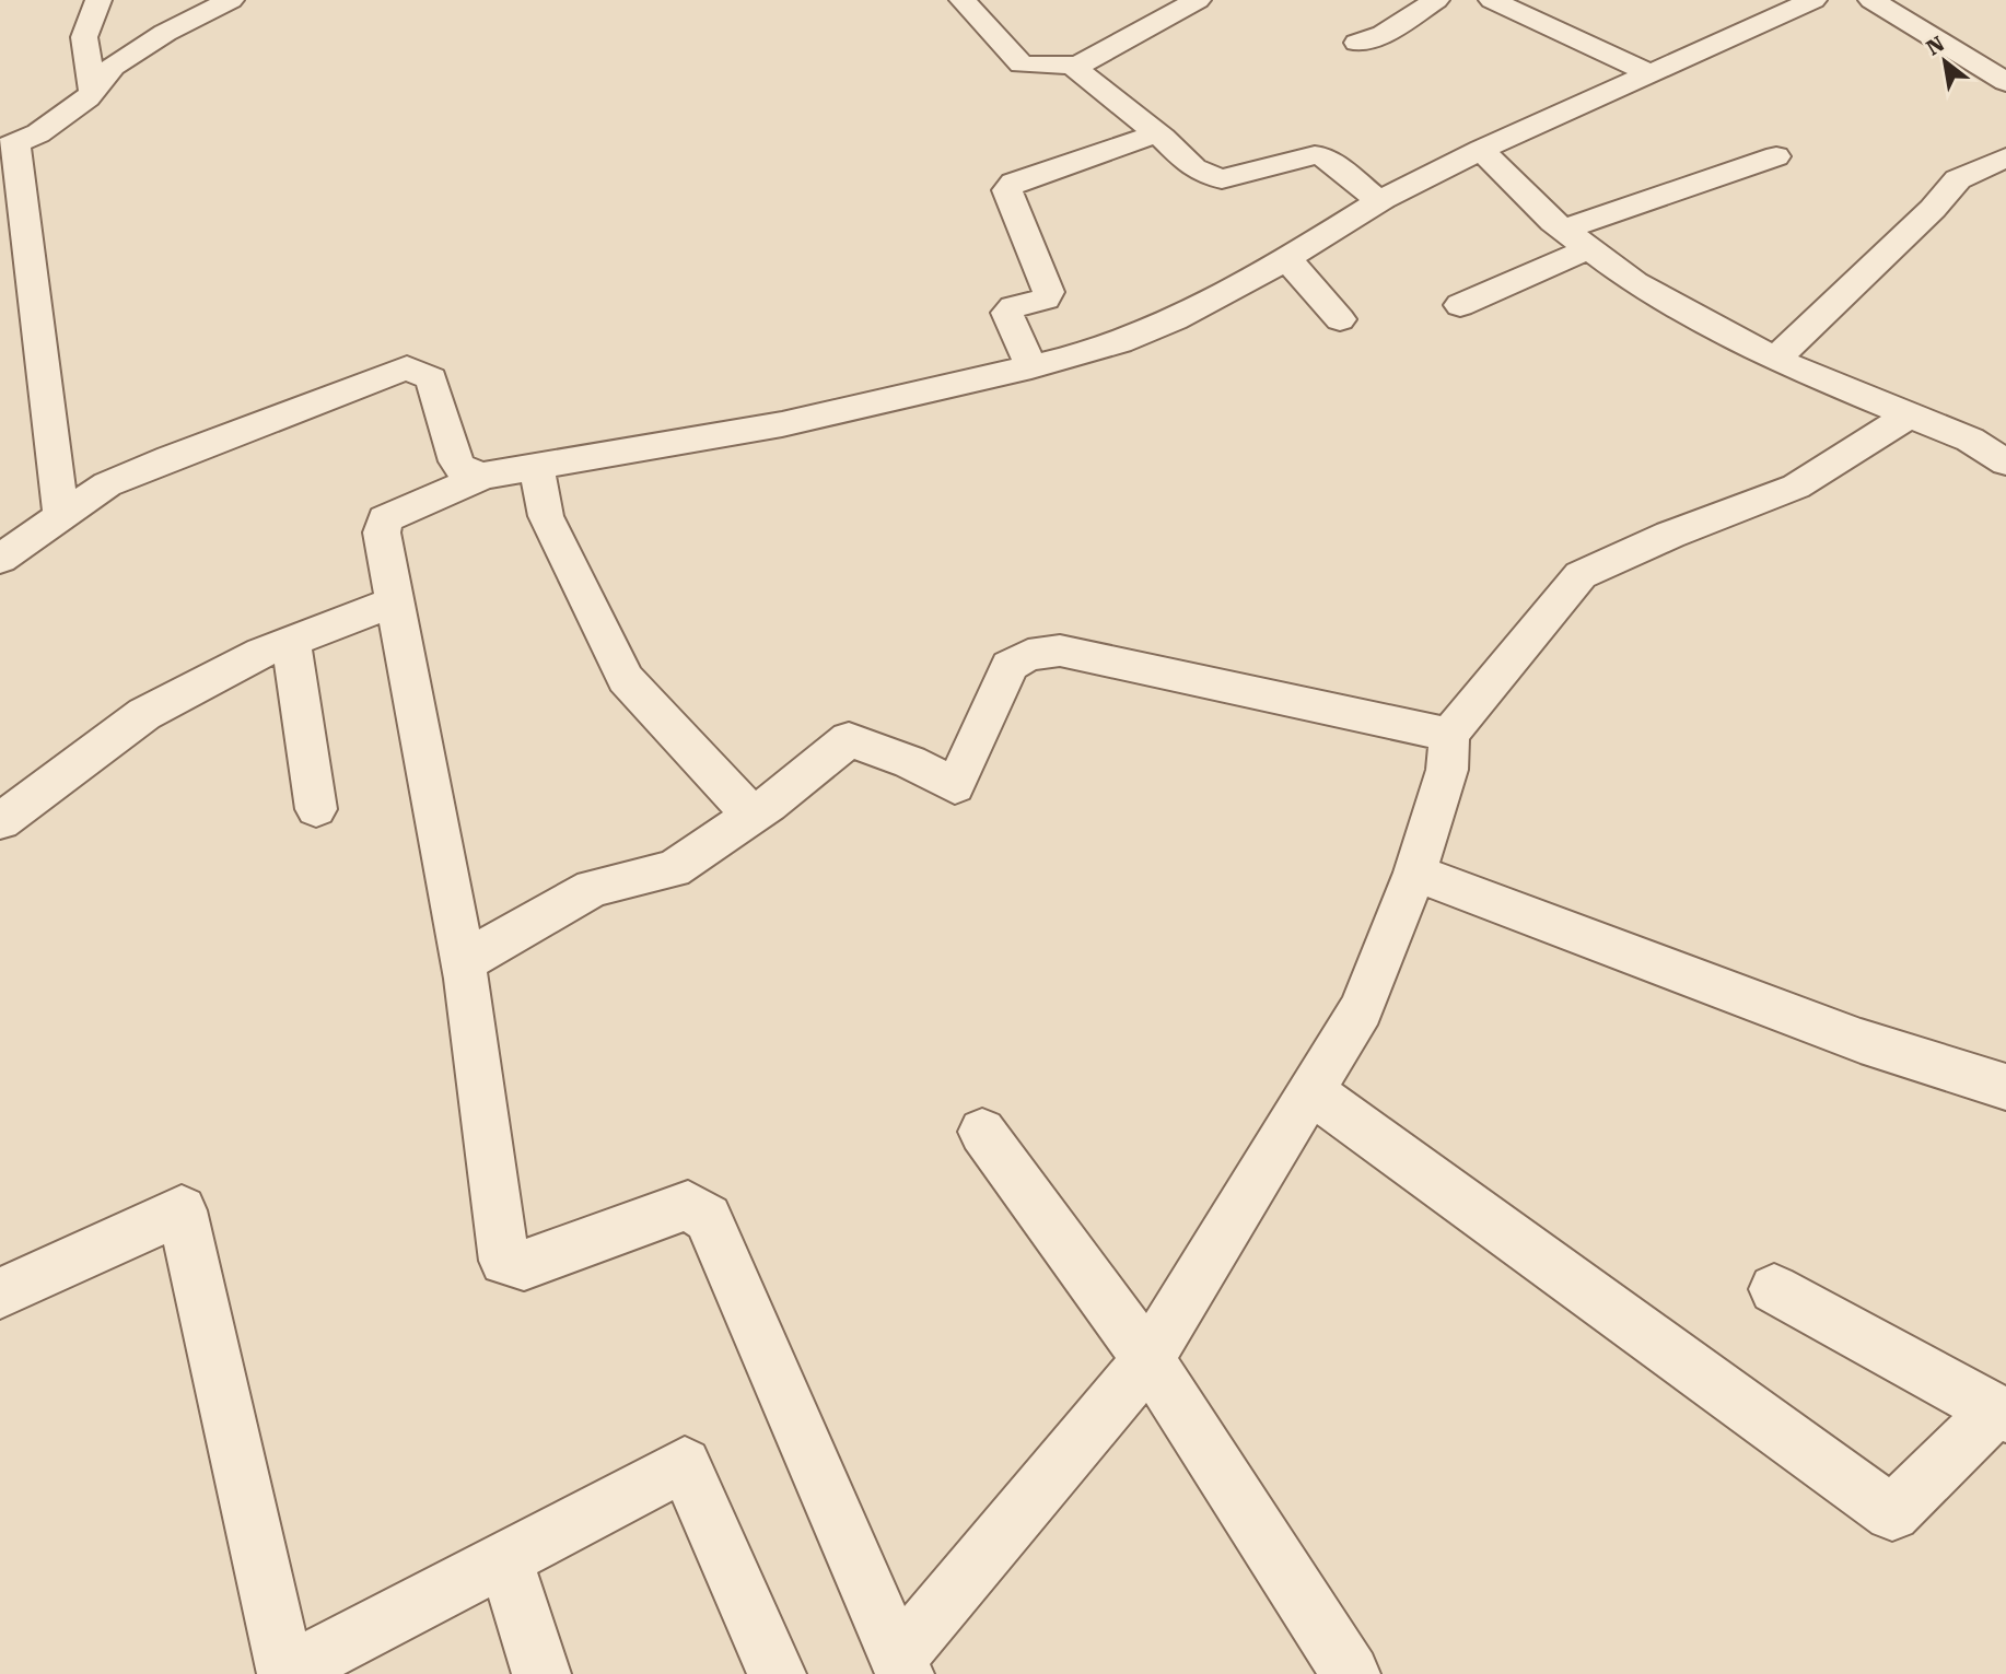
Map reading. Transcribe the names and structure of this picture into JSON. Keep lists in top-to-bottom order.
{
  "north": "top left"
}
